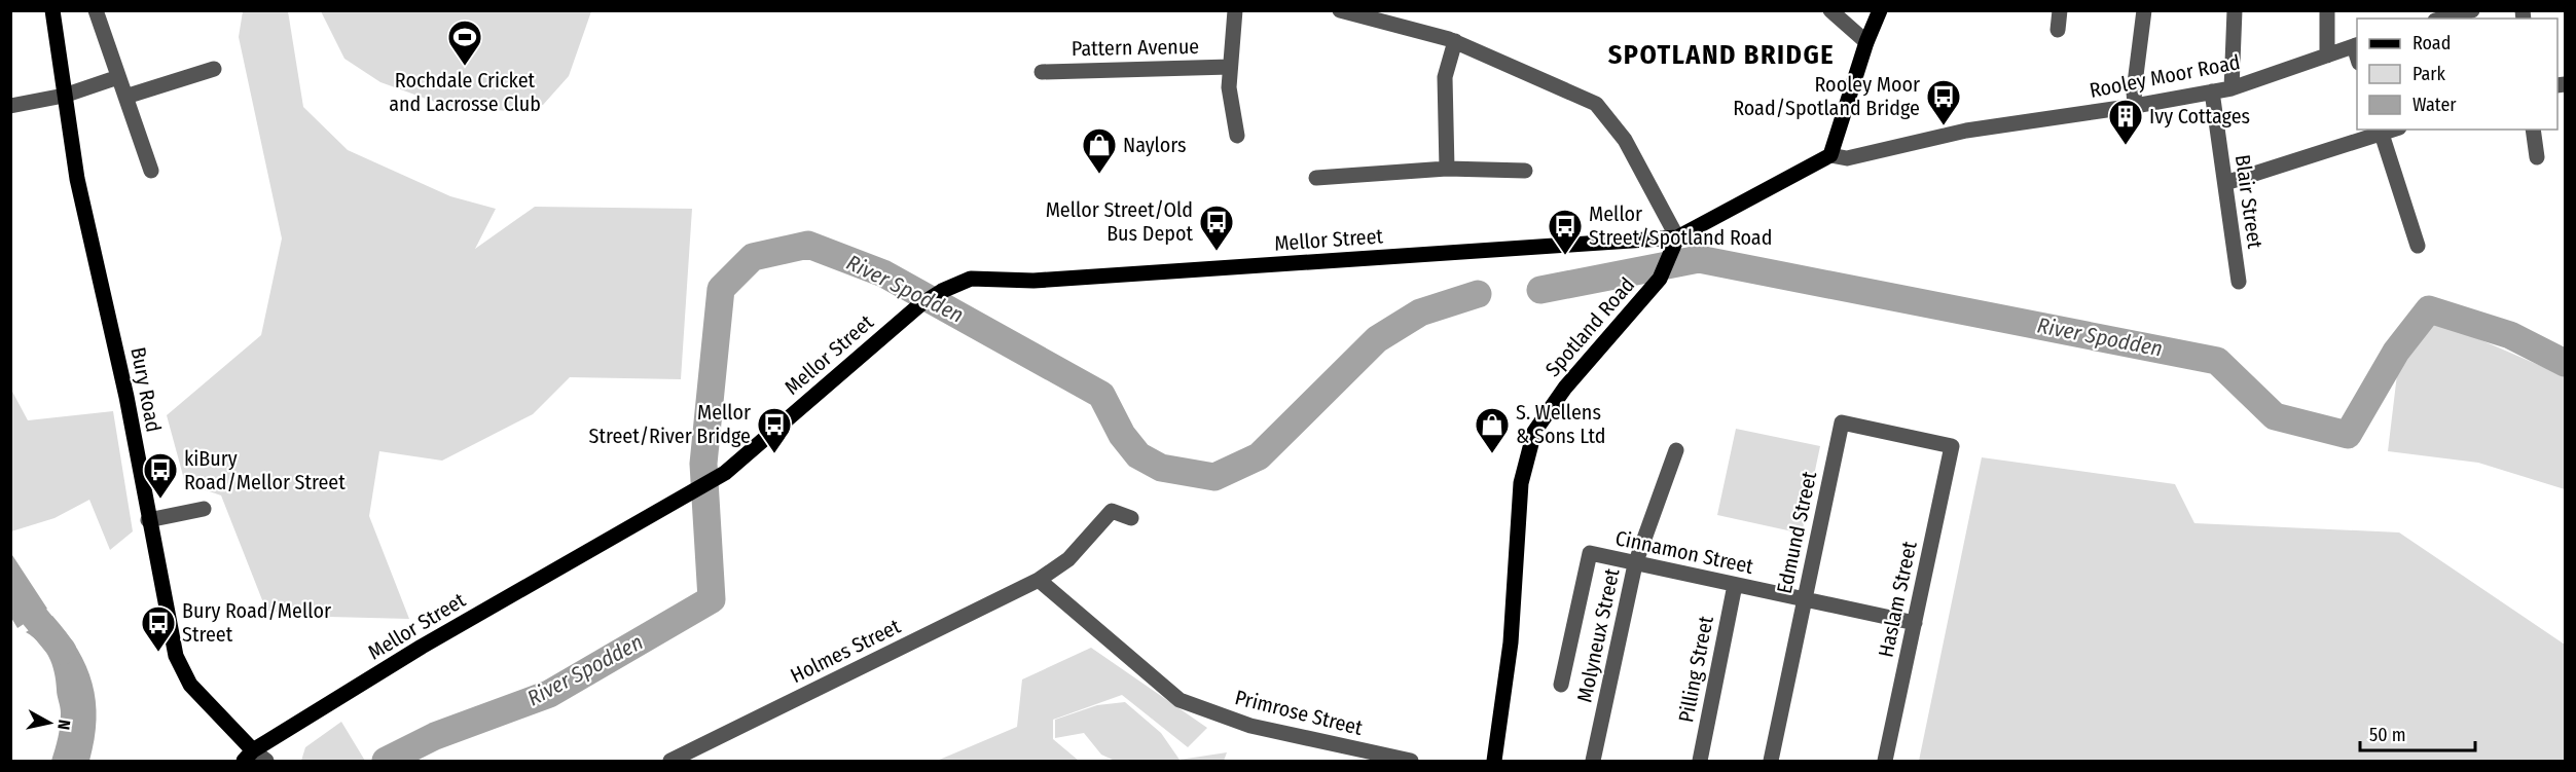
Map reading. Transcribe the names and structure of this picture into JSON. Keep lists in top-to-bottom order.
{
  "streets": {
    "main road": ["Mellor Street", "Spotland Road", "Bury Road"],
    "street": [
      "Pattern Avenue",
      "Rooley Moor Road",
      "Blair Street",
      "Edmund Street",
      "Cinnamon Street",
      "Haslam Street",
      "Molyneux Street",
      "Holmes Street",
      "Pilling Street",
      "Primrose Street"
    ]
  },
  "crossings": [
    ["Rooley Moor Road", "Blair Street"],
    ["Mellor Street", "Spotland Road"],
    ["Mellor Street", "Bury Road"],
    ["Edmund Street", "Cinnamon Street"],
    ["Edmund Street", "Haslam Street"],
    ["Cinnamon Street", "Haslam Street"],
    ["Cinnamon Street", "Molyneux Street"],
    ["Cinnamon Street", "Pilling Street"],
    ["Holmes Street", "Primrose Street"]
  ],
  "districts": ["SPOTLAND BRIDGE"],
  "water": ["River Spodden"],
  "places": {
    "sports": ["Rochdale Cricket and Lacrosse Club"],
    "bus stop": [
      "Rooley Moor Road/Spotland Bridge",
      "Mellor Street/Old Bus Depot",
      "Mellor Street/Spotland Road",
      "Mellor Street/River Bridge",
      "kiBury Road/Mellor Street",
      "Bury Road/Mellor Street"
    ],
    "building": ["Ivy Cottages"],
    "shop": ["Naylors", "S. Wellens & Sons Ltd"]
  },
  "legend": ["Road", "Park", "Water"],
  "scale_bar": "50 m",
  "north": "right"
}
